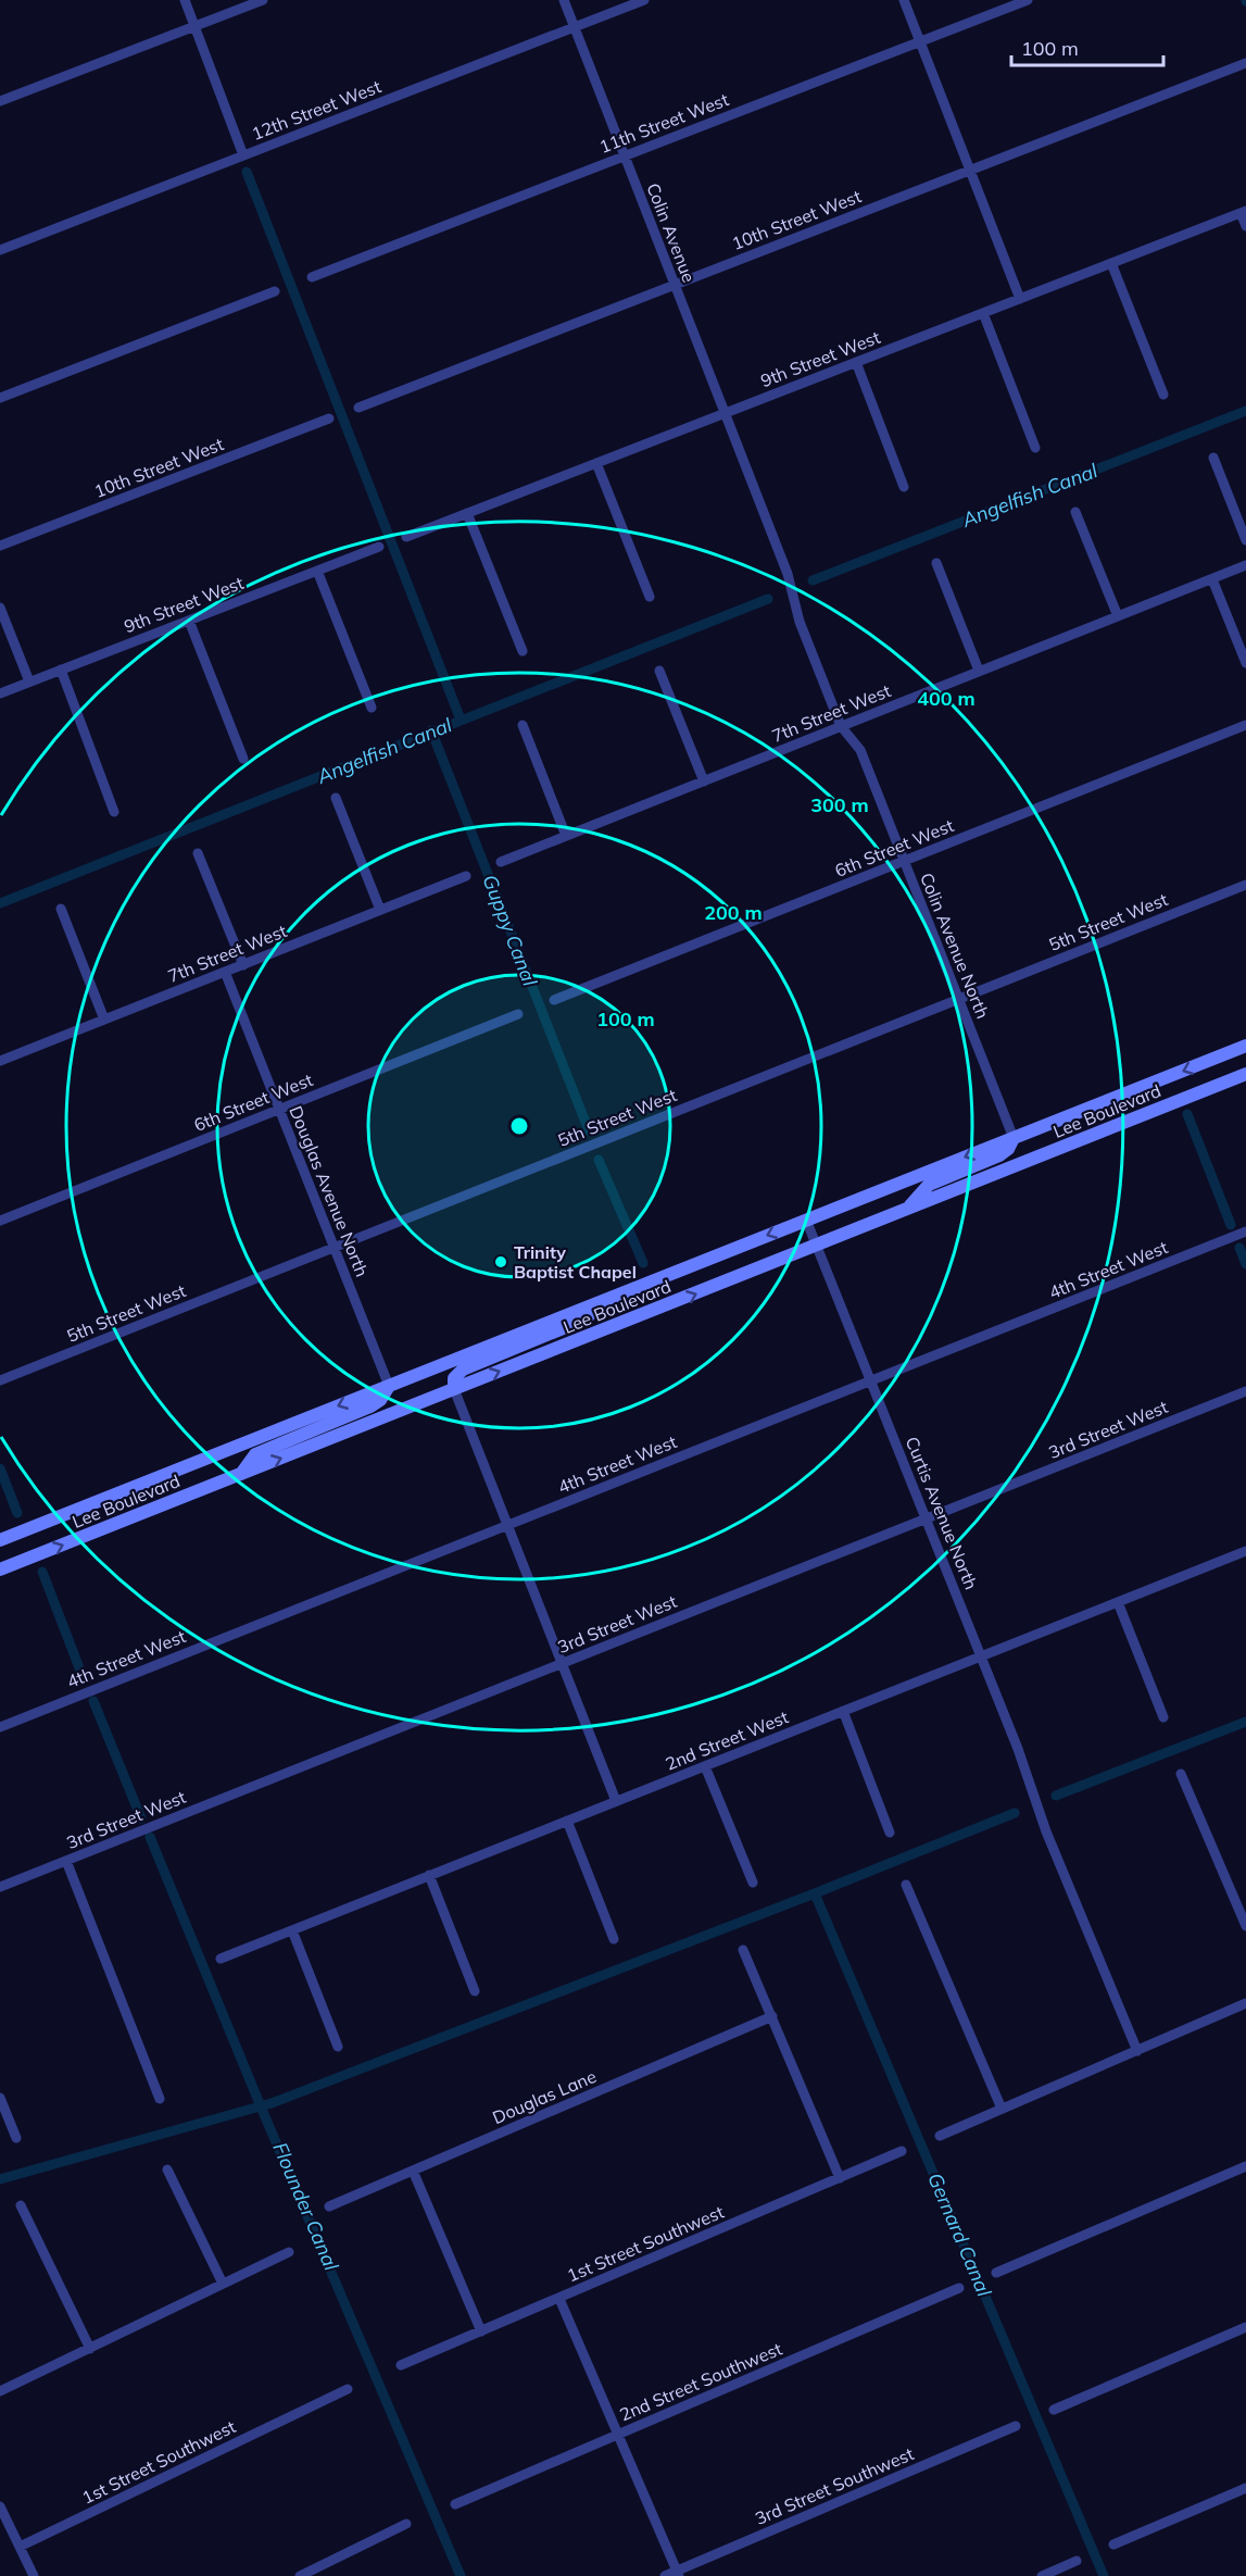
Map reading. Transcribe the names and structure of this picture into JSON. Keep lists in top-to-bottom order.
{
  "streets": {
    "main road": ["Lee Boulevard"],
    "street": [
      "12th Street West",
      "11th Street West",
      "10th Street West",
      "Colin Avenue",
      "9th Street West",
      "7th Street West",
      "6th Street West",
      "5th Street West",
      "Colin Avenue North",
      "Douglas Avenue North",
      "4th Street West",
      "3rd Street West",
      "Curtis Avenue North",
      "2nd Street West",
      "Douglas Lane",
      "1st Street Southwest",
      "2nd Street Southwest",
      "3rd Street Southwest"
    ]
  },
  "crossings": [
    ["12th Street West", "Colin Avenue"],
    ["11th Street West", "Colin Avenue"],
    ["10th Street West", "Colin Avenue"],
    ["Colin Avenue", "9th Street West"],
    ["Colin Avenue", "Colin Avenue North"],
    ["7th Street West", "Colin Avenue North"],
    ["7th Street West", "Douglas Avenue North"],
    ["6th Street West", "Colin Avenue North"],
    ["6th Street West", "Douglas Avenue North"],
    ["5th Street West", "Colin Avenue North"],
    ["5th Street West", "Douglas Avenue North"],
    ["Colin Avenue North", "Lee Boulevard"],
    ["Lee Boulevard", "Douglas Avenue North"],
    ["Lee Boulevard", "Curtis Avenue North"],
    ["4th Street West", "Curtis Avenue North"],
    ["3rd Street West", "Curtis Avenue North"],
    ["Curtis Avenue North", "2nd Street West"]
  ],
  "water": [
    "Angelfish Canal",
    "Guppy Canal",
    "Flounder Canal",
    "Gernard Canal"
  ],
  "places": ["Trinity Baptist Chapel"],
  "scale_bar": "100 m",
  "rings": [
    "400 m",
    "300 m",
    "200 m",
    "100 m"
  ]
}
